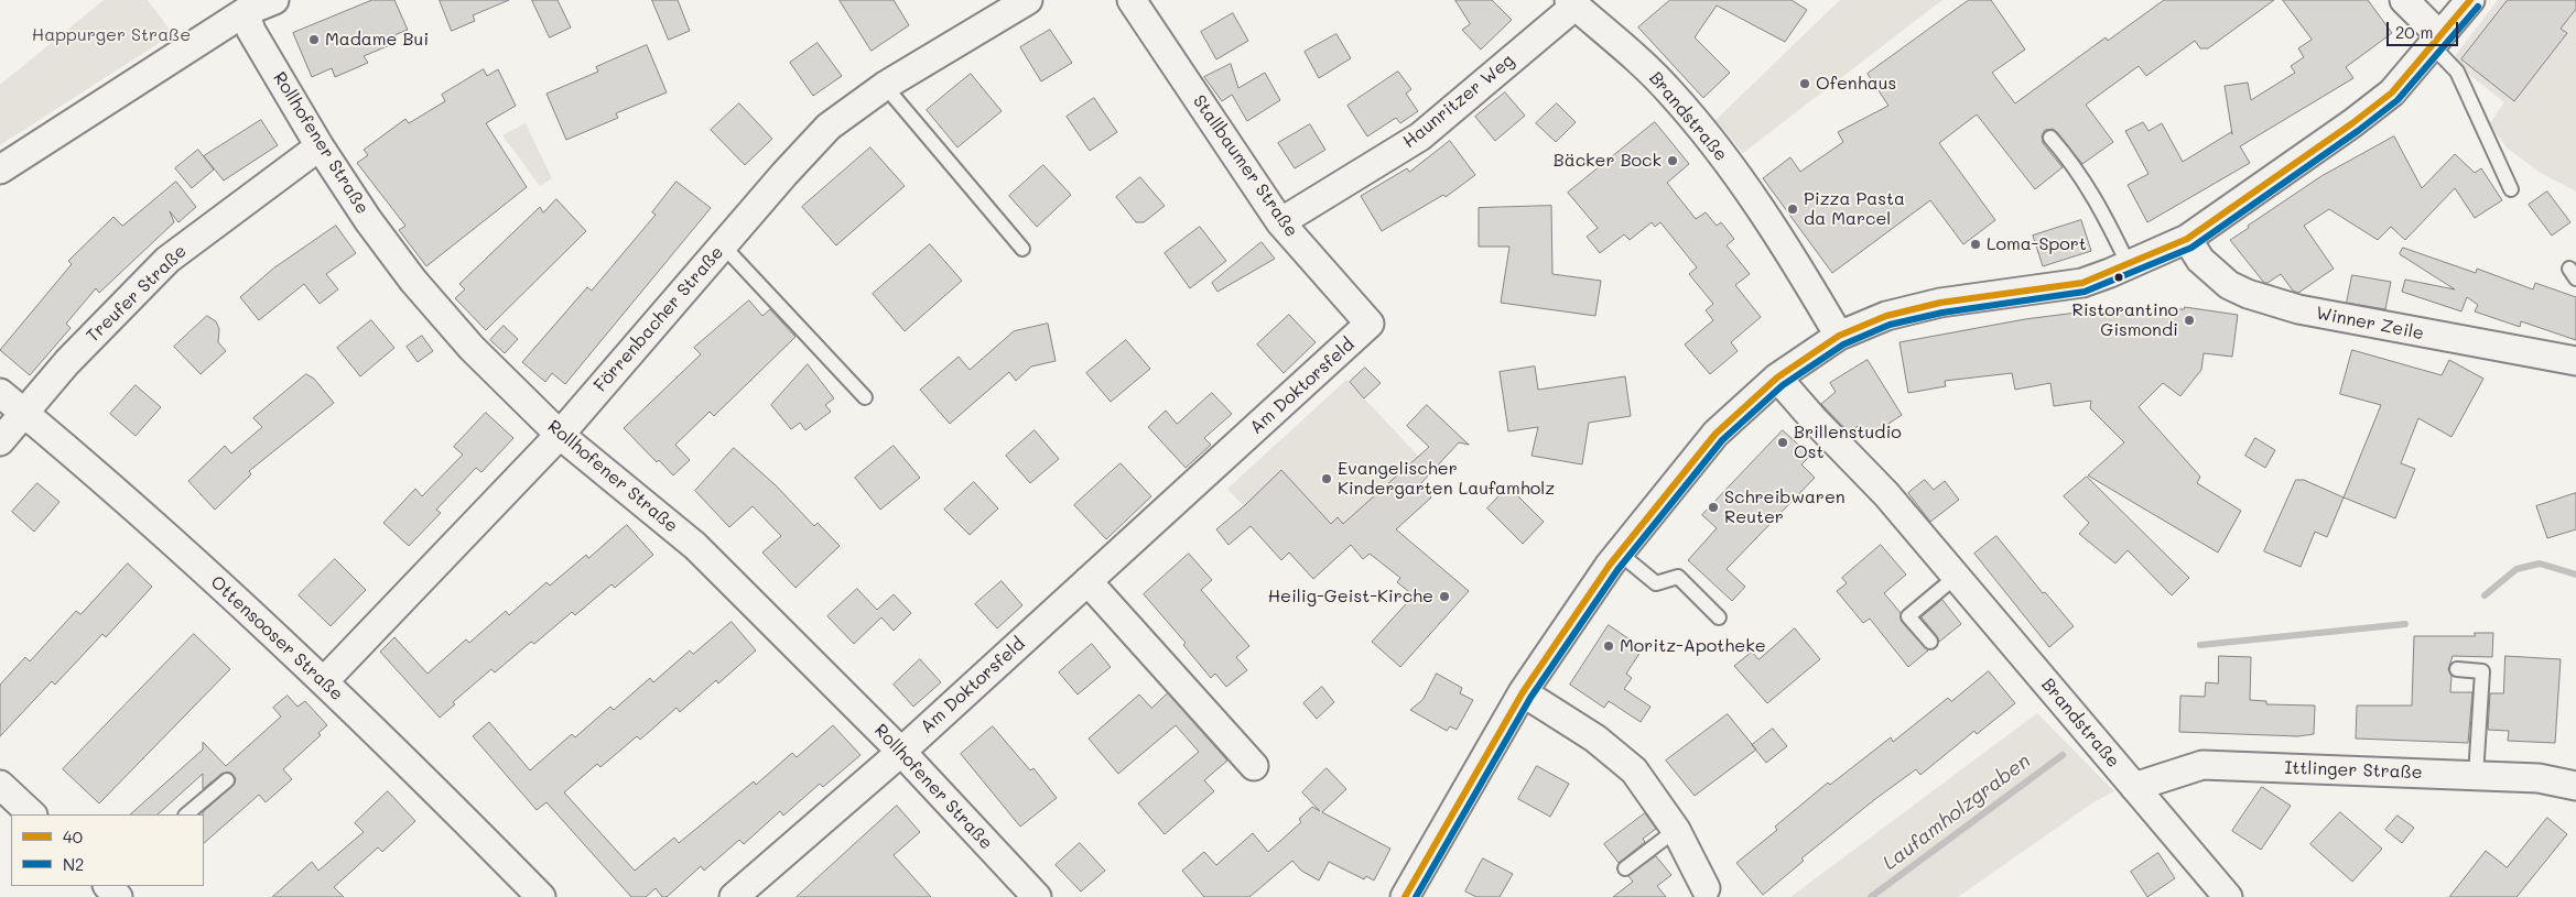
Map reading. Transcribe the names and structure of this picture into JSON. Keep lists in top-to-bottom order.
{
  "streets": {
    "street": [
      "Haunritzer Weg",
      "Brandstraße",
      "Rollhofener Straße",
      "Stallbaumer Straße",
      "Treufer Straße",
      "Förrenbacher Straße",
      "Winner Zeile",
      "Am Doktorsfeld",
      "Ottensooser Straße",
      "Ittlinger Straße"
    ]
  },
  "crossings": [
    ["Haunritzer Weg", "Brandstraße"],
    ["Haunritzer Weg", "Stallbaumer Straße"],
    ["Brandstraße", "Ittlinger Straße"],
    ["Rollhofener Straße", "Treufer Straße"],
    ["Rollhofener Straße", "Förrenbacher Straße"],
    ["Rollhofener Straße", "Am Doktorsfeld"],
    ["Stallbaumer Straße", "Am Doktorsfeld"],
    ["Treufer Straße", "Ottensooser Straße"],
    ["Förrenbacher Straße", "Ottensooser Straße"]
  ],
  "water": ["Laufamholzgraben"],
  "parks": ["Happurger Straße"],
  "places": [
    "Madame Bui",
    "Ofenhaus",
    "Bäcker Bock",
    "Pizza Pasta da Marcel",
    "Loma-Sport",
    "Ristorantino Gismondi",
    "Brillenstudio Ost",
    "Evangelischer Kindergarten Laufamholz",
    "Schreibwaren Reuter",
    "Heilig-Geist-Kirche",
    "Moritz-Apotheke"
  ],
  "lines": ["transit line 40", "transit line N2"],
  "legend": ["40", "N2"],
  "scale_bar": "20 m"
}
